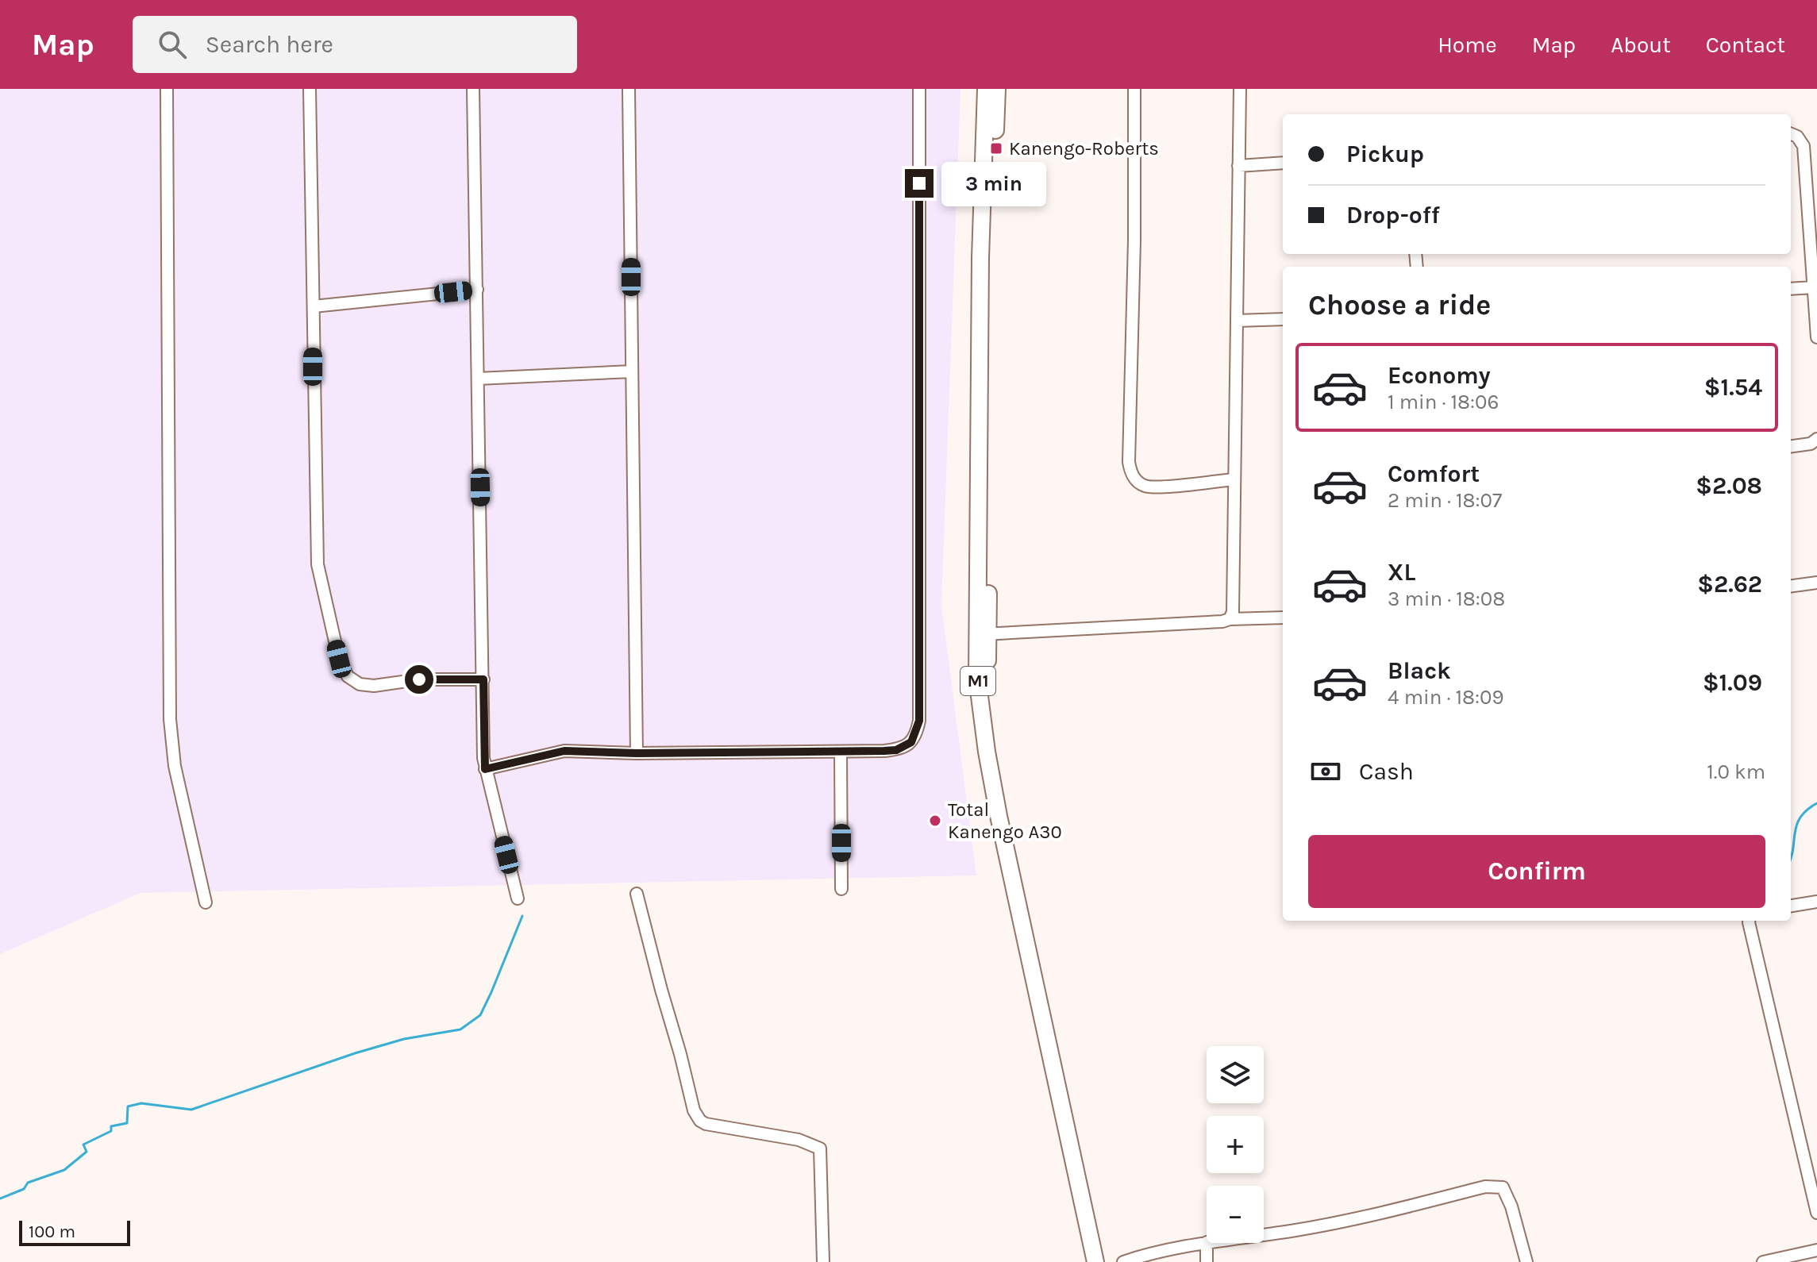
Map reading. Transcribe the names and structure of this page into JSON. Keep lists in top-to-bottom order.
{
  "streets": {
    "highway": ["M1"]
  },
  "places": {
    "transit": ["Kanengo-Roberts"],
    "other": ["Total Kanengo A30"]
  },
  "scale_bar": "100 m",
  "page": {
    "header": "Map",
    "search": "Search here",
    "nav": [
      "Home",
      "Map",
      "About",
      "Contact"
    ],
    "banner": ["Pickup", "Drop-off"],
    "bubble": "3 min",
    "heading": "Choose a ride",
    "list": [
      {
        "name": "Economy",
        "note": "1 min · 18:06",
        "value": "$1.54"
      },
      {
        "name": "Comfort",
        "note": "2 min · 18:07",
        "value": "$2.08"
      },
      {
        "name": "XL",
        "note": "3 min · 18:08",
        "value": "$2.62"
      },
      {
        "name": "Black",
        "note": "4 min · 18:09",
        "value": "$1.09"
      }
    ],
    "pay": ["Cash", "1.0 km"],
    "buttons": "Confirm",
    "map_buttons": ["+", "−"],
    "scale": "100 m"
  }
}
